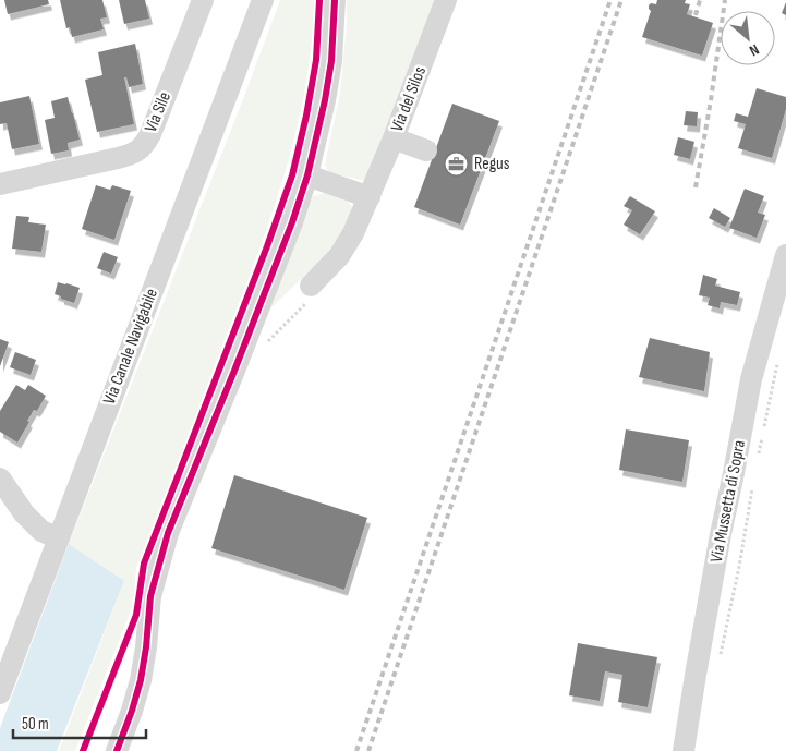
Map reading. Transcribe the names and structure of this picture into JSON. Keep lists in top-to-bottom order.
{
  "streets": {
    "street": [
      "Via del Silos",
      "Via Sile",
      "Via Canale Navigabile",
      "Via Mussetta di Sopra"
    ]
  },
  "places": {
    "office": ["Regus"]
  },
  "scale_bar": "50 m",
  "north": "bottom right"
}
